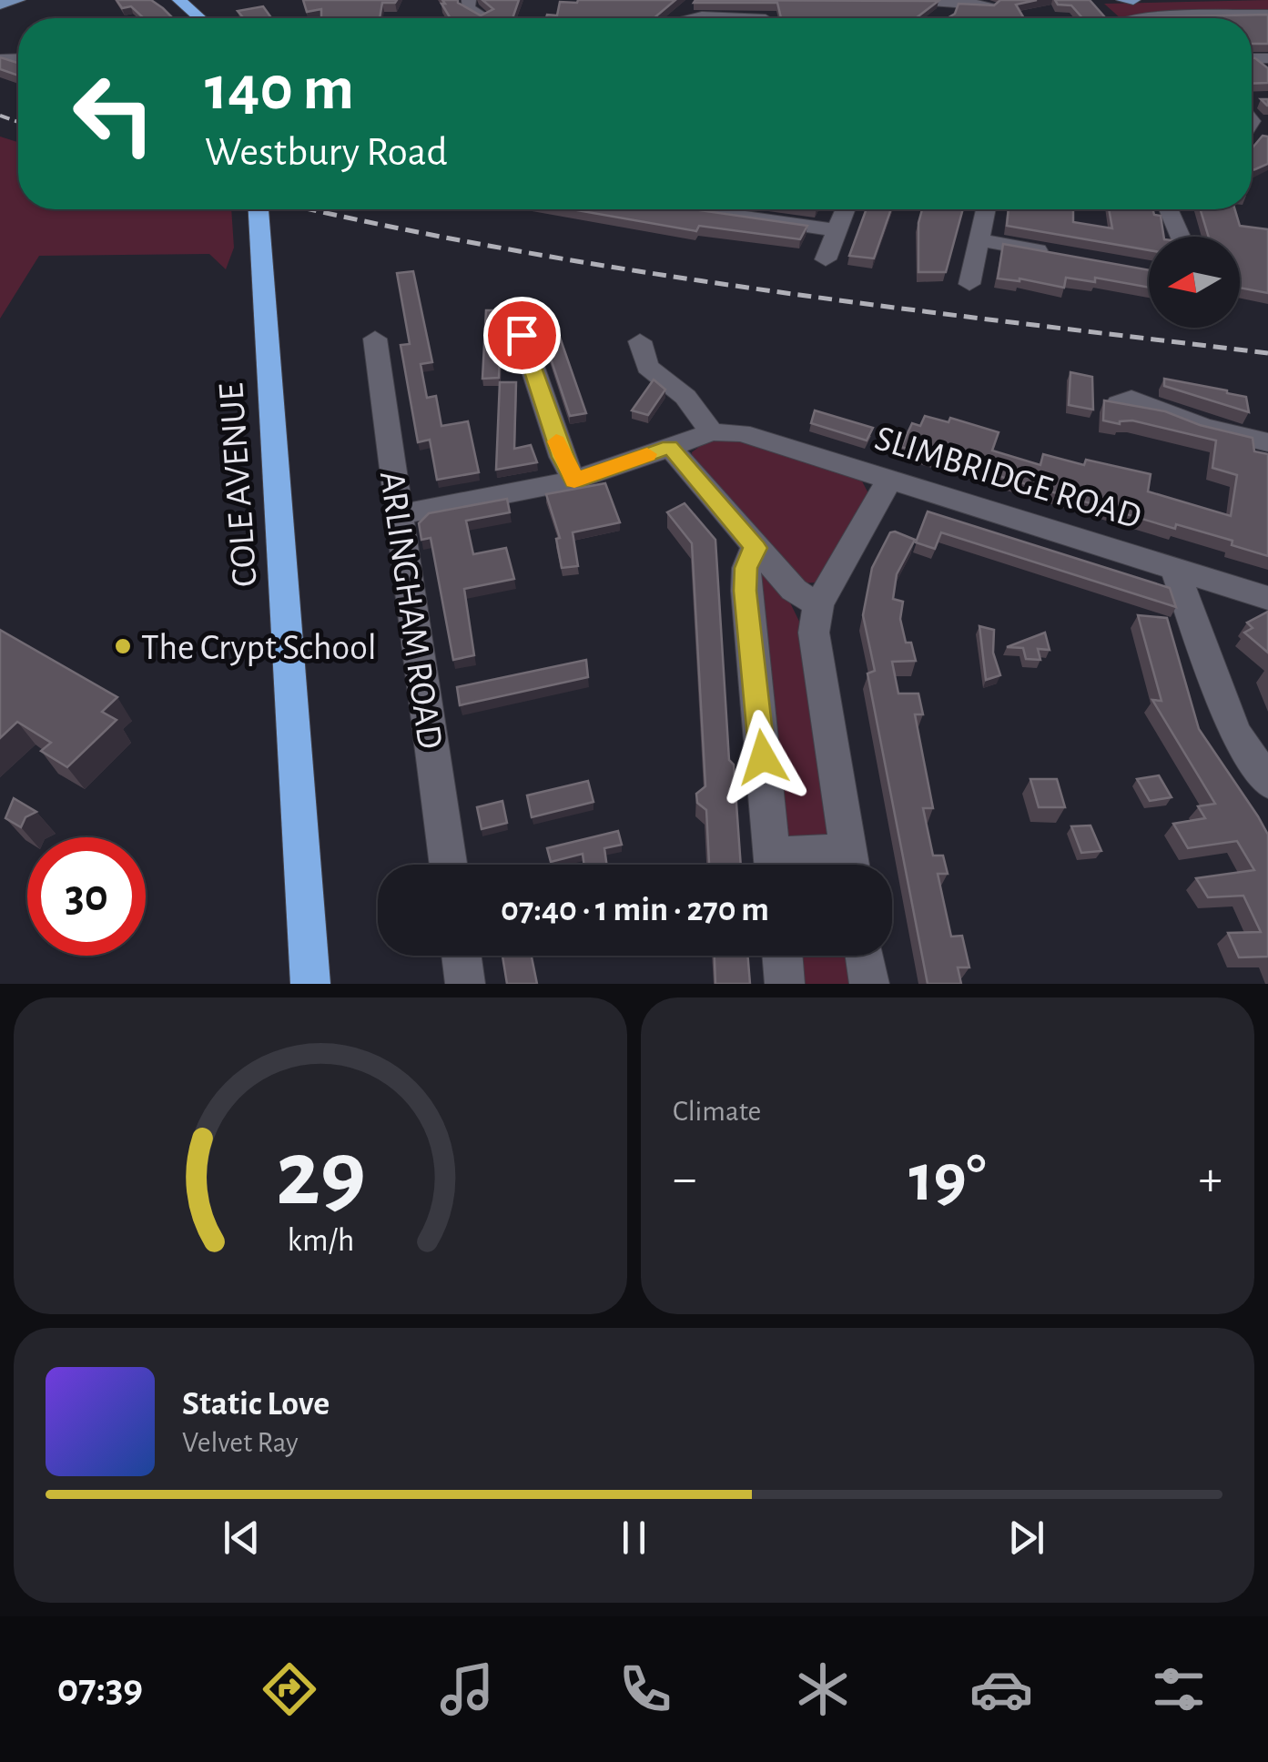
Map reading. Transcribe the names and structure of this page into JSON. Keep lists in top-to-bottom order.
{
  "streets": {
    "highway": ["COLE AVENUE"],
    "street": ["SLIMBRIDGE ROAD", "ARLINGHAM ROAD"]
  },
  "places": ["The Crypt School"],
  "north": "left",
  "page": {
    "turn": ["140 m", "Westbury Road"],
    "limit": "30",
    "trip": "07:40 · 1 min · 270 m",
    "tile": "Climate",
    "heat": ["−", "19°", "+"],
    "song": ["Static Love", "Velvet Ray"],
    "tabs": "07:39",
    "gauge": ["29", "km/h"]
  }
}
